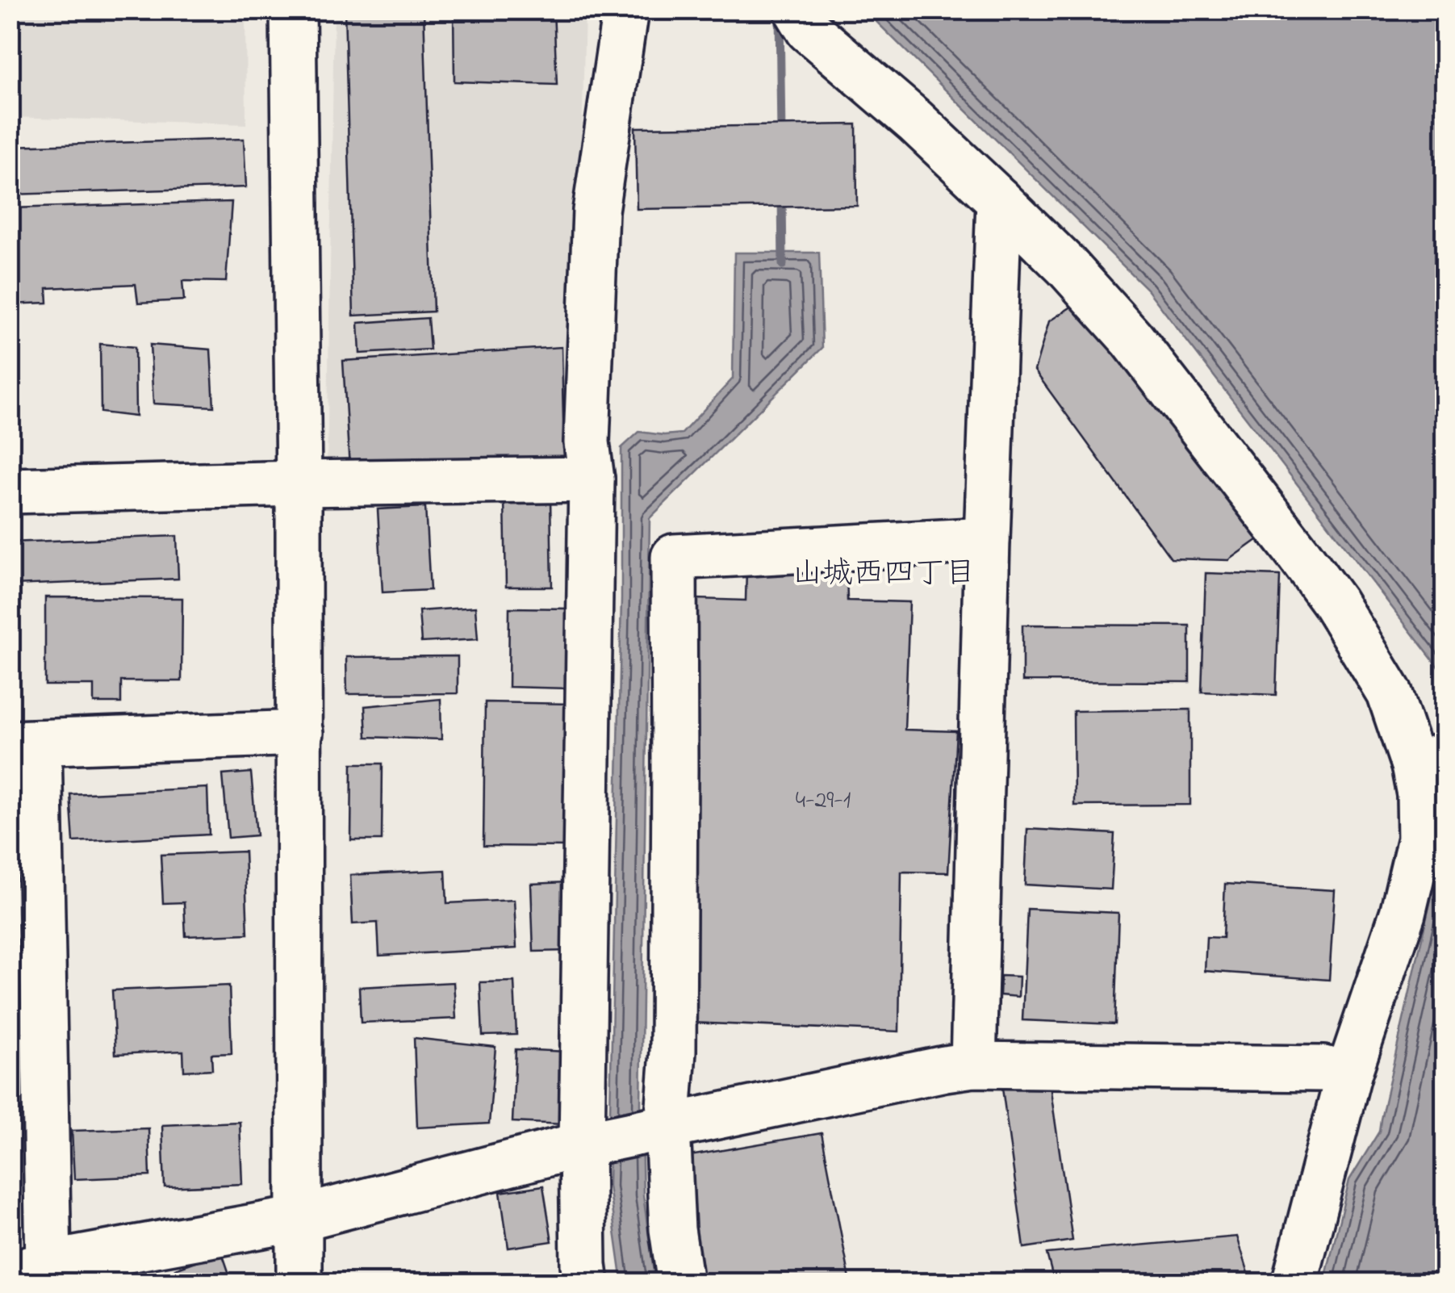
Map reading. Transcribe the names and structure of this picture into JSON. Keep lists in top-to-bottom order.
{
  "districts": ["山城西四丁目"],
  "house_numbers": ["4-29-1"]
}
